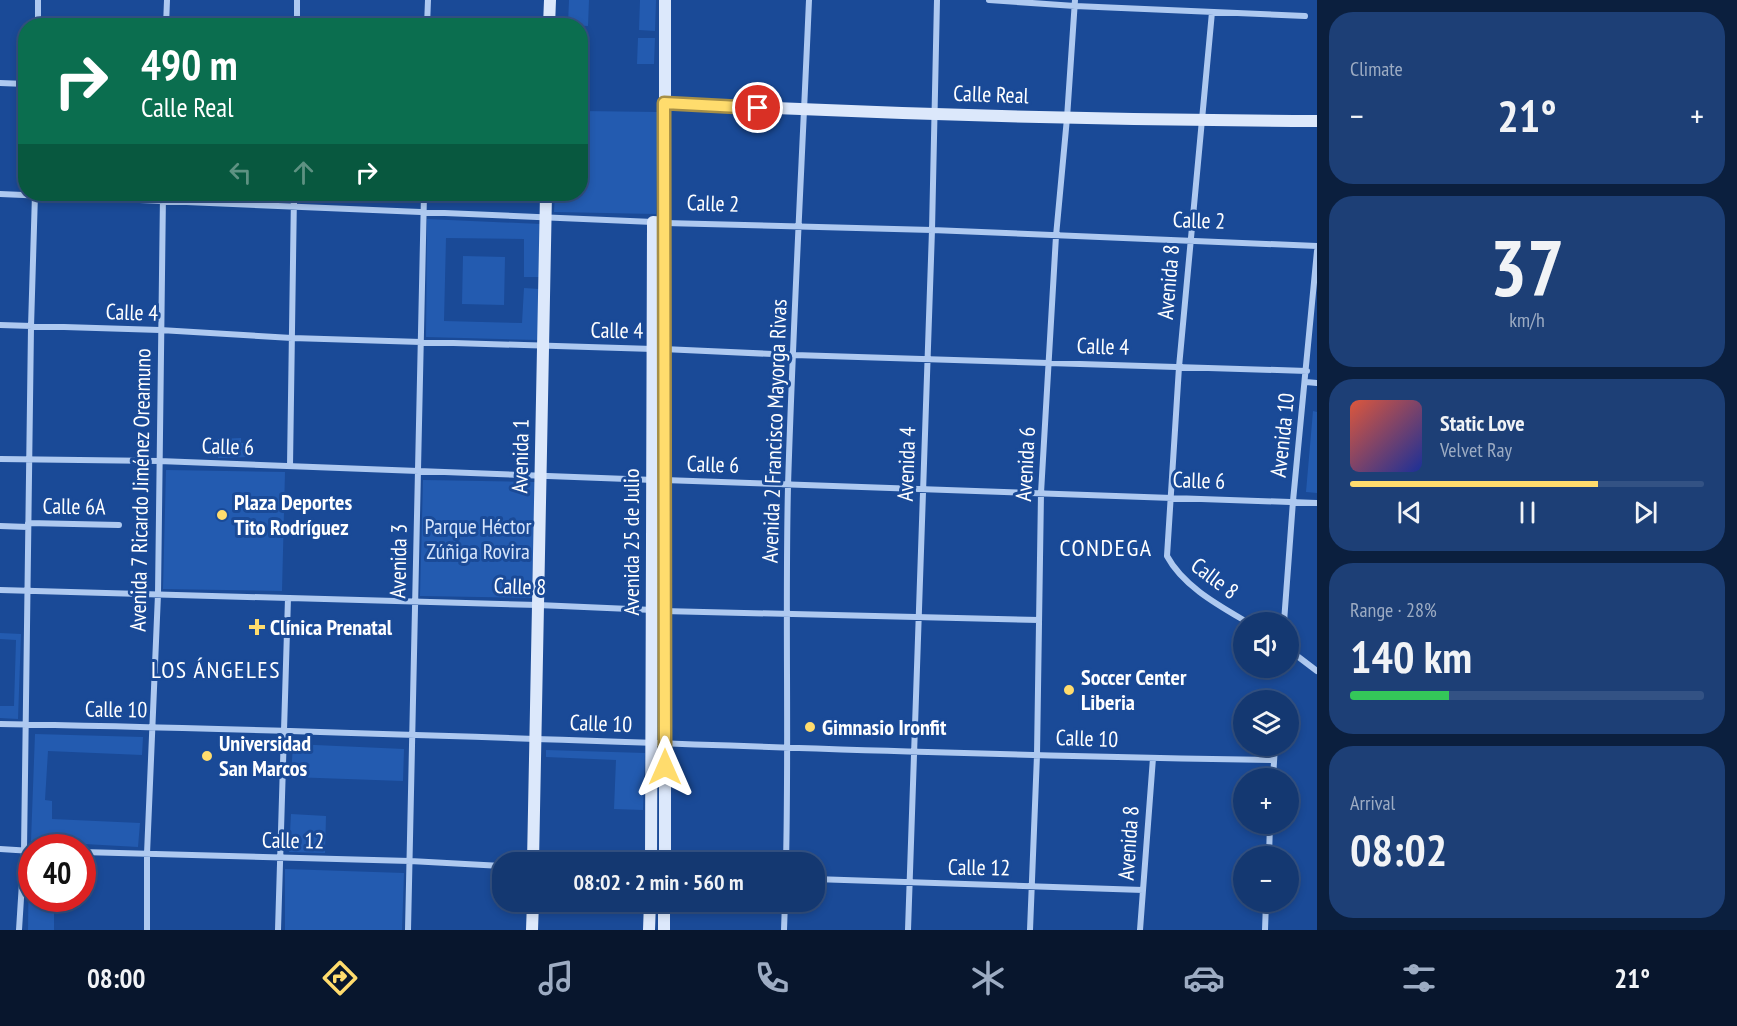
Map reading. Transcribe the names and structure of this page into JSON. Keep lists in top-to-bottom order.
{
  "streets": {
    "street": [
      "Calle Real",
      "Calle 2",
      "Avenida 8",
      "Calle 4",
      "Avenida 2 Francisco Mayorga Rivas",
      "Avenida 10",
      "Calle 6",
      "Avenida 1",
      "Avenida 4",
      "Avenida 6",
      "Avenida 7 Ricardo Jiménez Oreamuno",
      "Calle 6A",
      "Avenida 25 de Julio",
      "Avenida 3",
      "Calle 8",
      "Calle 10",
      "Calle 12"
    ]
  },
  "crossings": [
    ["Calle Real", "Avenida 8"],
    ["Calle Real", "Avenida 2 Francisco Mayorga Rivas"],
    ["Calle Real", "Avenida 4"],
    ["Calle Real", "Avenida 6"],
    ["Calle Real", "Avenida 25 de Julio"],
    ["Calle 2", "Avenida 8"],
    ["Calle 2", "Avenida 2 Francisco Mayorga Rivas"],
    ["Calle 2", "Avenida 10"],
    ["Calle 2", "Avenida 1"],
    ["Calle 2", "Avenida 4"],
    ["Calle 2", "Avenida 6"],
    ["Calle 2", "Avenida 7 Ricardo Jiménez Oreamuno"],
    ["Calle 2", "Avenida 25 de Julio"],
    ["Calle 2", "Avenida 3"],
    ["Avenida 8", "Calle 4"],
    ["Avenida 8", "Calle 6"],
    ["Avenida 8", "Calle 8"],
    ["Avenida 8", "Calle 10"],
    ["Avenida 8", "Calle 12"],
    ["Calle 4", "Avenida 2 Francisco Mayorga Rivas"],
    ["Calle 4", "Avenida 10"],
    ["Calle 4", "Avenida 1"],
    ["Calle 4", "Avenida 4"],
    ["Calle 4", "Avenida 6"],
    ["Calle 4", "Avenida 7 Ricardo Jiménez Oreamuno"],
    ["Calle 4", "Avenida 25 de Julio"],
    ["Calle 4", "Avenida 3"],
    ["Avenida 2 Francisco Mayorga Rivas", "Calle 6"],
    ["Avenida 2 Francisco Mayorga Rivas", "Calle 8"],
    ["Avenida 2 Francisco Mayorga Rivas", "Calle 10"],
    ["Avenida 10", "Calle 6"],
    ["Calle 6", "Avenida 1"],
    ["Calle 6", "Avenida 4"],
    ["Calle 6", "Avenida 6"],
    ["Calle 6", "Avenida 7 Ricardo Jiménez Oreamuno"],
    ["Calle 6", "Avenida 25 de Julio"],
    ["Calle 6", "Avenida 3"],
    ["Avenida 1", "Calle 8"],
    ["Avenida 1", "Calle 10"],
    ["Avenida 4", "Calle 8"],
    ["Avenida 4", "Calle 10"],
    ["Avenida 4", "Calle 12"],
    ["Avenida 6", "Calle 8"],
    ["Avenida 6", "Calle 10"],
    ["Avenida 6", "Calle 12"],
    ["Avenida 7 Ricardo Jiménez Oreamuno", "Calle 8"],
    ["Avenida 7 Ricardo Jiménez Oreamuno", "Calle 10"],
    ["Avenida 7 Ricardo Jiménez Oreamuno", "Calle 12"],
    ["Avenida 25 de Julio", "Calle 8"],
    ["Avenida 25 de Julio", "Calle 10"],
    ["Avenida 3", "Calle 8"],
    ["Avenida 3", "Calle 10"],
    ["Avenida 3", "Calle 12"]
  ],
  "districts": ["CONDEGA", "LOS ÁNGELES"],
  "parks": ["Parque Héctor Zúñiga Rovira"],
  "places": {
    "other": [
      "Plaza Deportes Tito Rodríguez",
      "Soccer Center Liberia",
      "Gimnasio Ironfit",
      "Universidad San Marcos"
    ],
    "health": ["Clínica Prenatal"]
  },
  "page": {
    "tile": [
      "Climate",
      ["37", "km/h"],
      ["Range · 28%", "140 km"],
      ["Arrival", "08:02"]
    ],
    "turn": ["490 m", "Calle Real"],
    "heat": ["−", "21°", "+"],
    "song": ["Static Love", "Velvet Ray"],
    "map_buttons": ["+", "−"],
    "limit": "40",
    "trip": "08:02 · 2 min · 560 m",
    "tabs": ["08:00", "21°"]
  }
}
